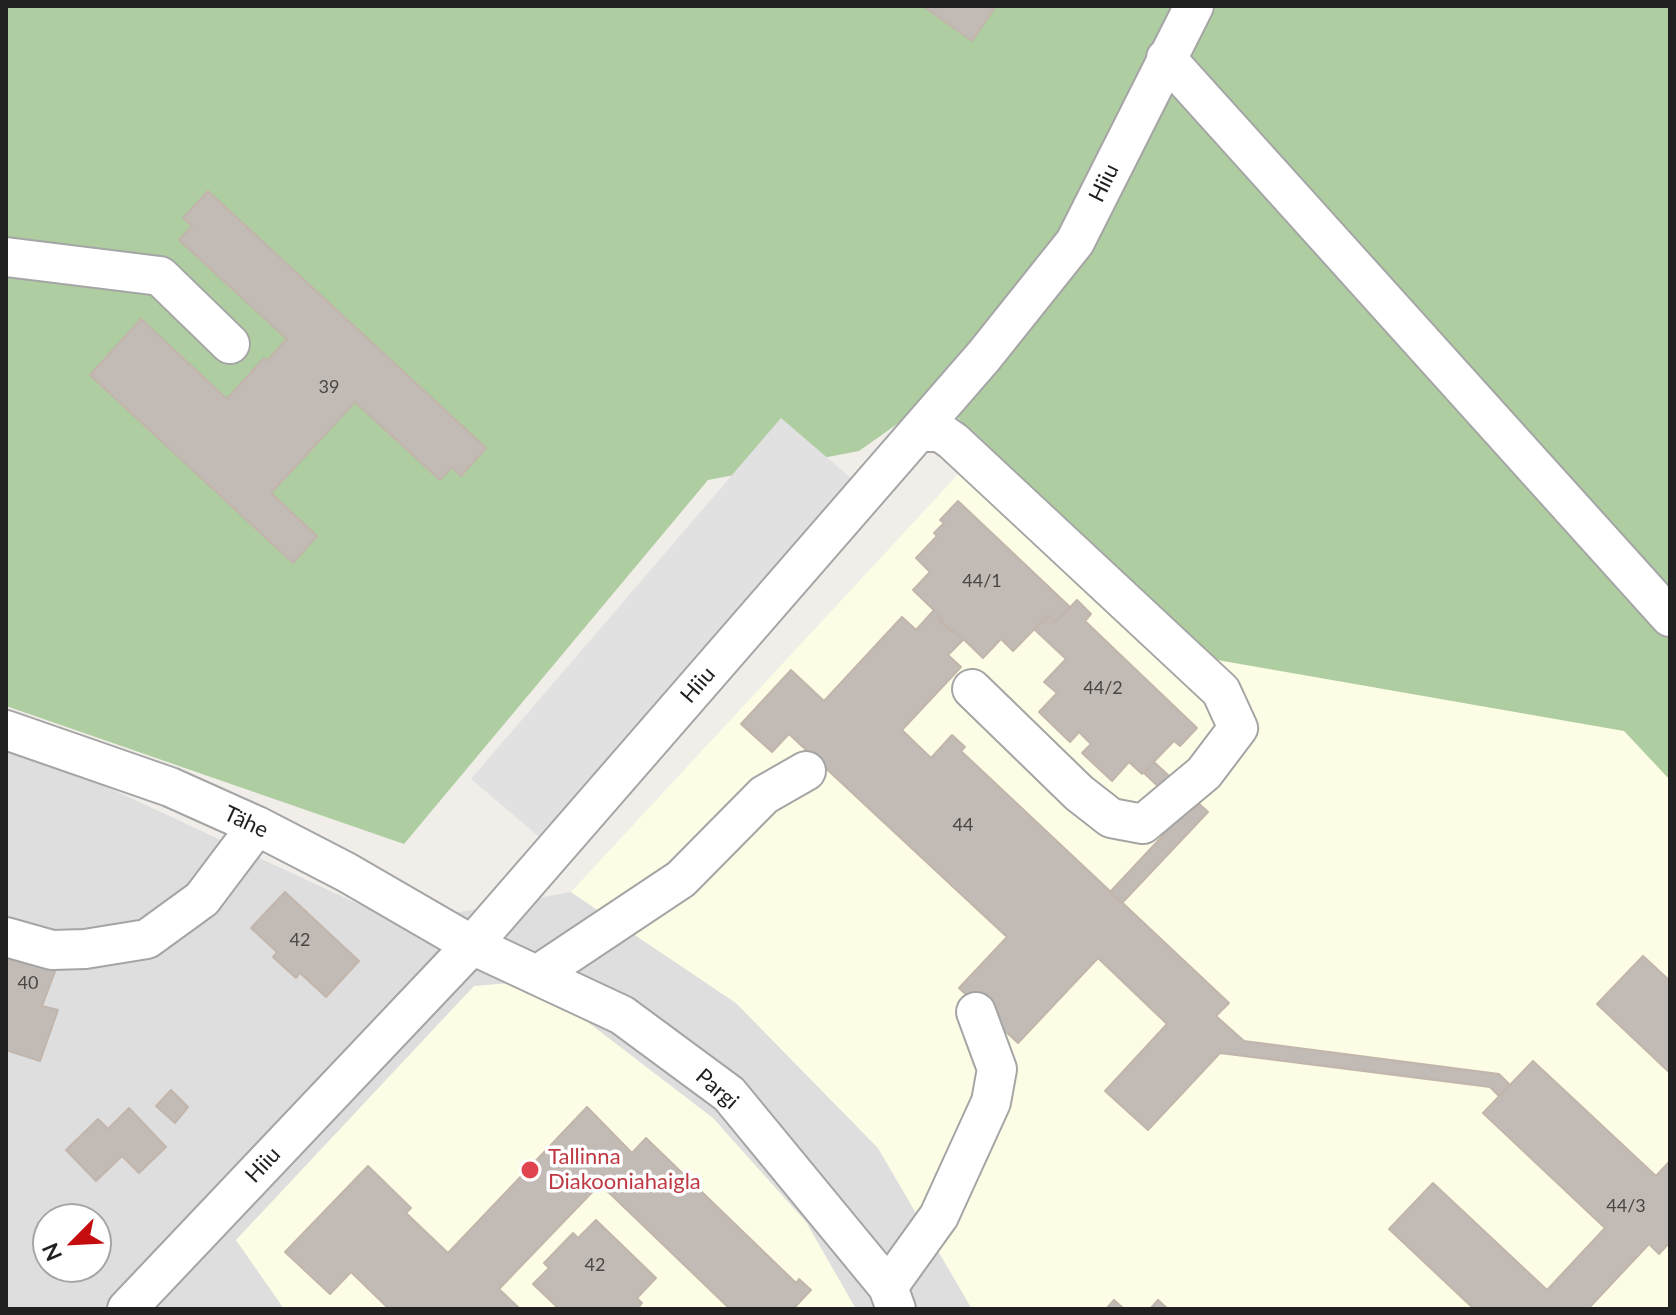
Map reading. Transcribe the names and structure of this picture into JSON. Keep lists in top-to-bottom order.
{
  "streets": {
    "street": ["Hiiu", "Tähe", "Pargi"]
  },
  "crossings": [
    ["Hiiu", "Tähe"],
    ["Hiiu", "Pargi"],
    ["Tähe", "Pargi"]
  ],
  "places": ["Tallinna Diakooniahaigla"],
  "house_numbers": [
    "39",
    "44/1",
    "44/2",
    "44",
    "42",
    "40",
    "44/3",
    "42"
  ],
  "north": "bottom left"
}
